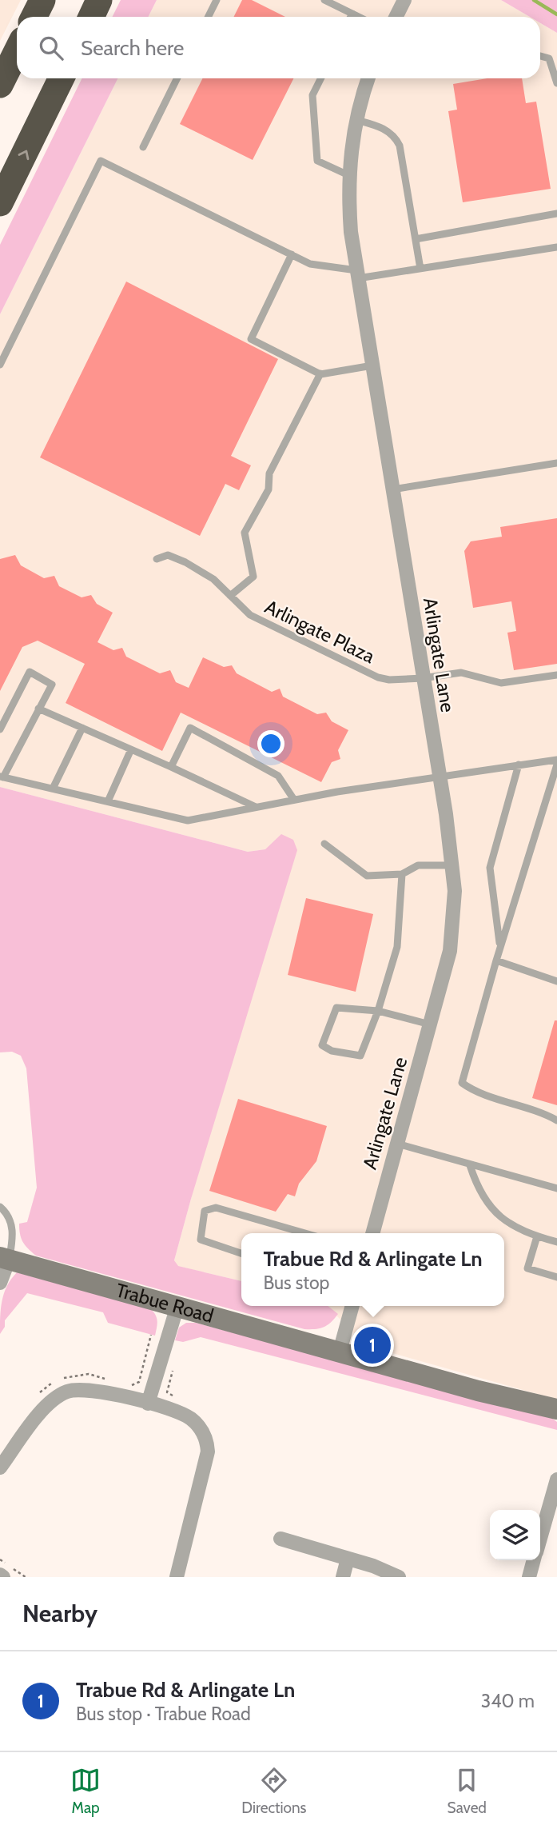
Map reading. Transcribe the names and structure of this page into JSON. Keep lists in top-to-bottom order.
{
  "streets": {
    "main road": ["Trabue Road"],
    "street": ["Arlingate Lane"],
    "lane": ["Arlingate Plaza"]
  },
  "crossings": [
    ["Arlingate Plaza", "Arlingate Lane"]
  ],
  "page": {
    "search": "Search here",
    "popup": ["Trabue Rd & Arlingate Ln", "Bus stop"],
    "pins": "1",
    "heading": "Nearby",
    "list": [
      {
        "mark": "1",
        "name": "Trabue Rd & Arlingate Ln",
        "note": "Bus stop · Trabue Road",
        "value": "340 m"
      }
    ],
    "nav": ["Map", "Directions", "Saved"]
  }
}
